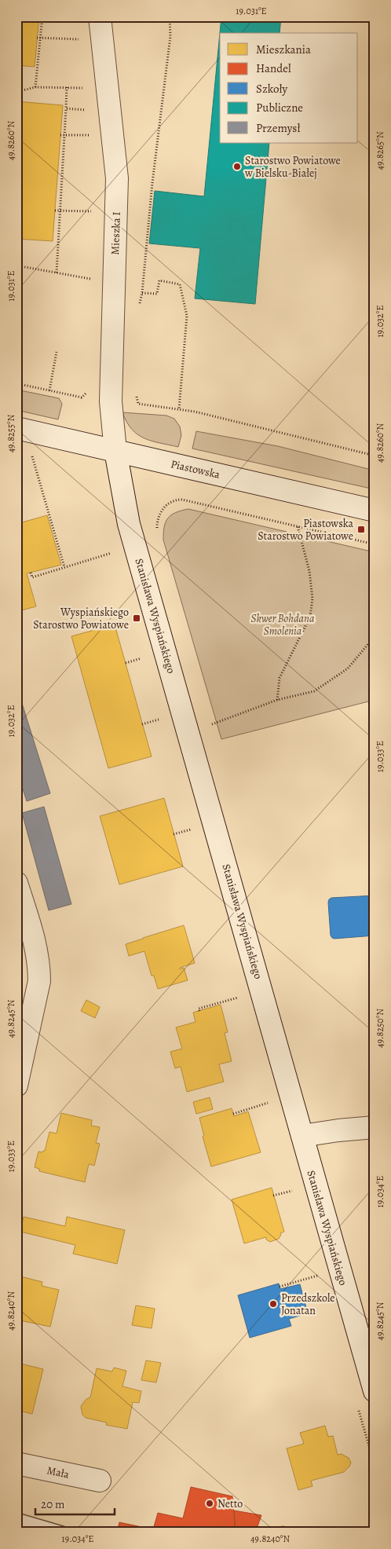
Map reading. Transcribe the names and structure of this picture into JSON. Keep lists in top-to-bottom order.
{
  "streets": {
    "street": [
      "Mieszka I",
      "Piastowska",
      "Stanisława Wyspiańskiego",
      "Mała"
    ]
  },
  "crossings": [
    ["Mieszka I", "Piastowska"],
    ["Mieszka I", "Stanisława Wyspiańskiego"],
    ["Piastowska", "Stanisława Wyspiańskiego"]
  ],
  "parks": ["Skwer Bohdana Smolenia"],
  "places": {
    "other": ["Starostwo Powiatowe w Bielsku-Białej", "Przedszkole Jonatan", "Netto"],
    "transit": ["Piastowska Starostwo Powiatowe", "Wyspiańskiego Starostwo Powiatowe"]
  },
  "legend": [
    "Mieszkania",
    "Handel",
    "Szkoły",
    "Publiczne",
    "Przemysł"
  ],
  "scale_bar": "20 m",
  "coordinates": [
    "19.031°E",
    "49.8260°N",
    "49.8265°N",
    "19.032°E",
    "49.8255°N",
    "19.033°E",
    "49.8245°N",
    "49.8250°N",
    "19.034°E",
    "49.8240°N"
  ]
}
